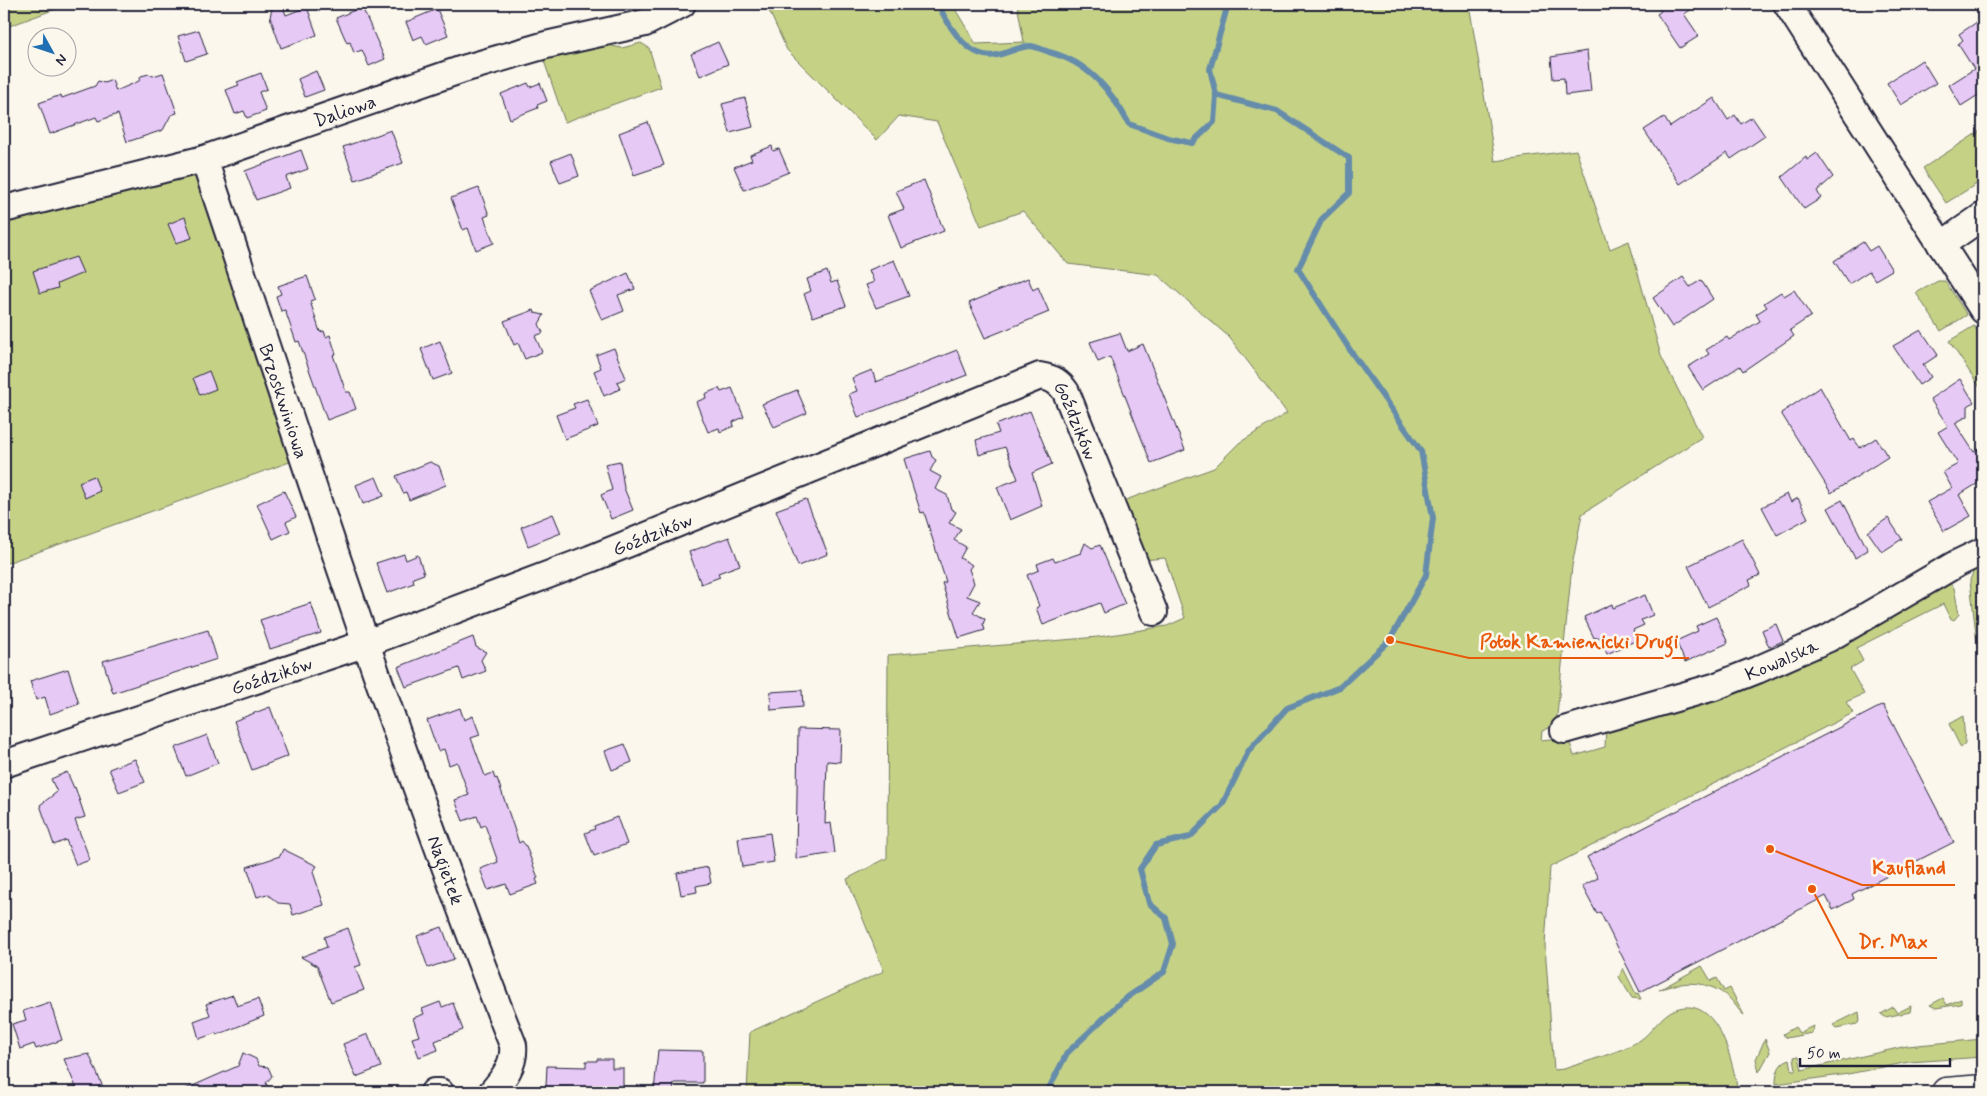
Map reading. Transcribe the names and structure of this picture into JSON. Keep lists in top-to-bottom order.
{
  "streets": {
    "street": [
      "Daliowa",
      "Brzoskwiniowa",
      "Goździków",
      "Kowalska",
      "Nagietek"
    ]
  },
  "crossings": [
    ["Daliowa", "Brzoskwiniowa"],
    ["Brzoskwiniowa", "Goździków"],
    ["Brzoskwiniowa", "Nagietek"],
    ["Goździków", "Nagietek"]
  ],
  "places": ["Potok Kamienicki Drugi", "Kaufland", "Dr. Max"],
  "scale_bar": "50 m",
  "north": "bottom right"
}
